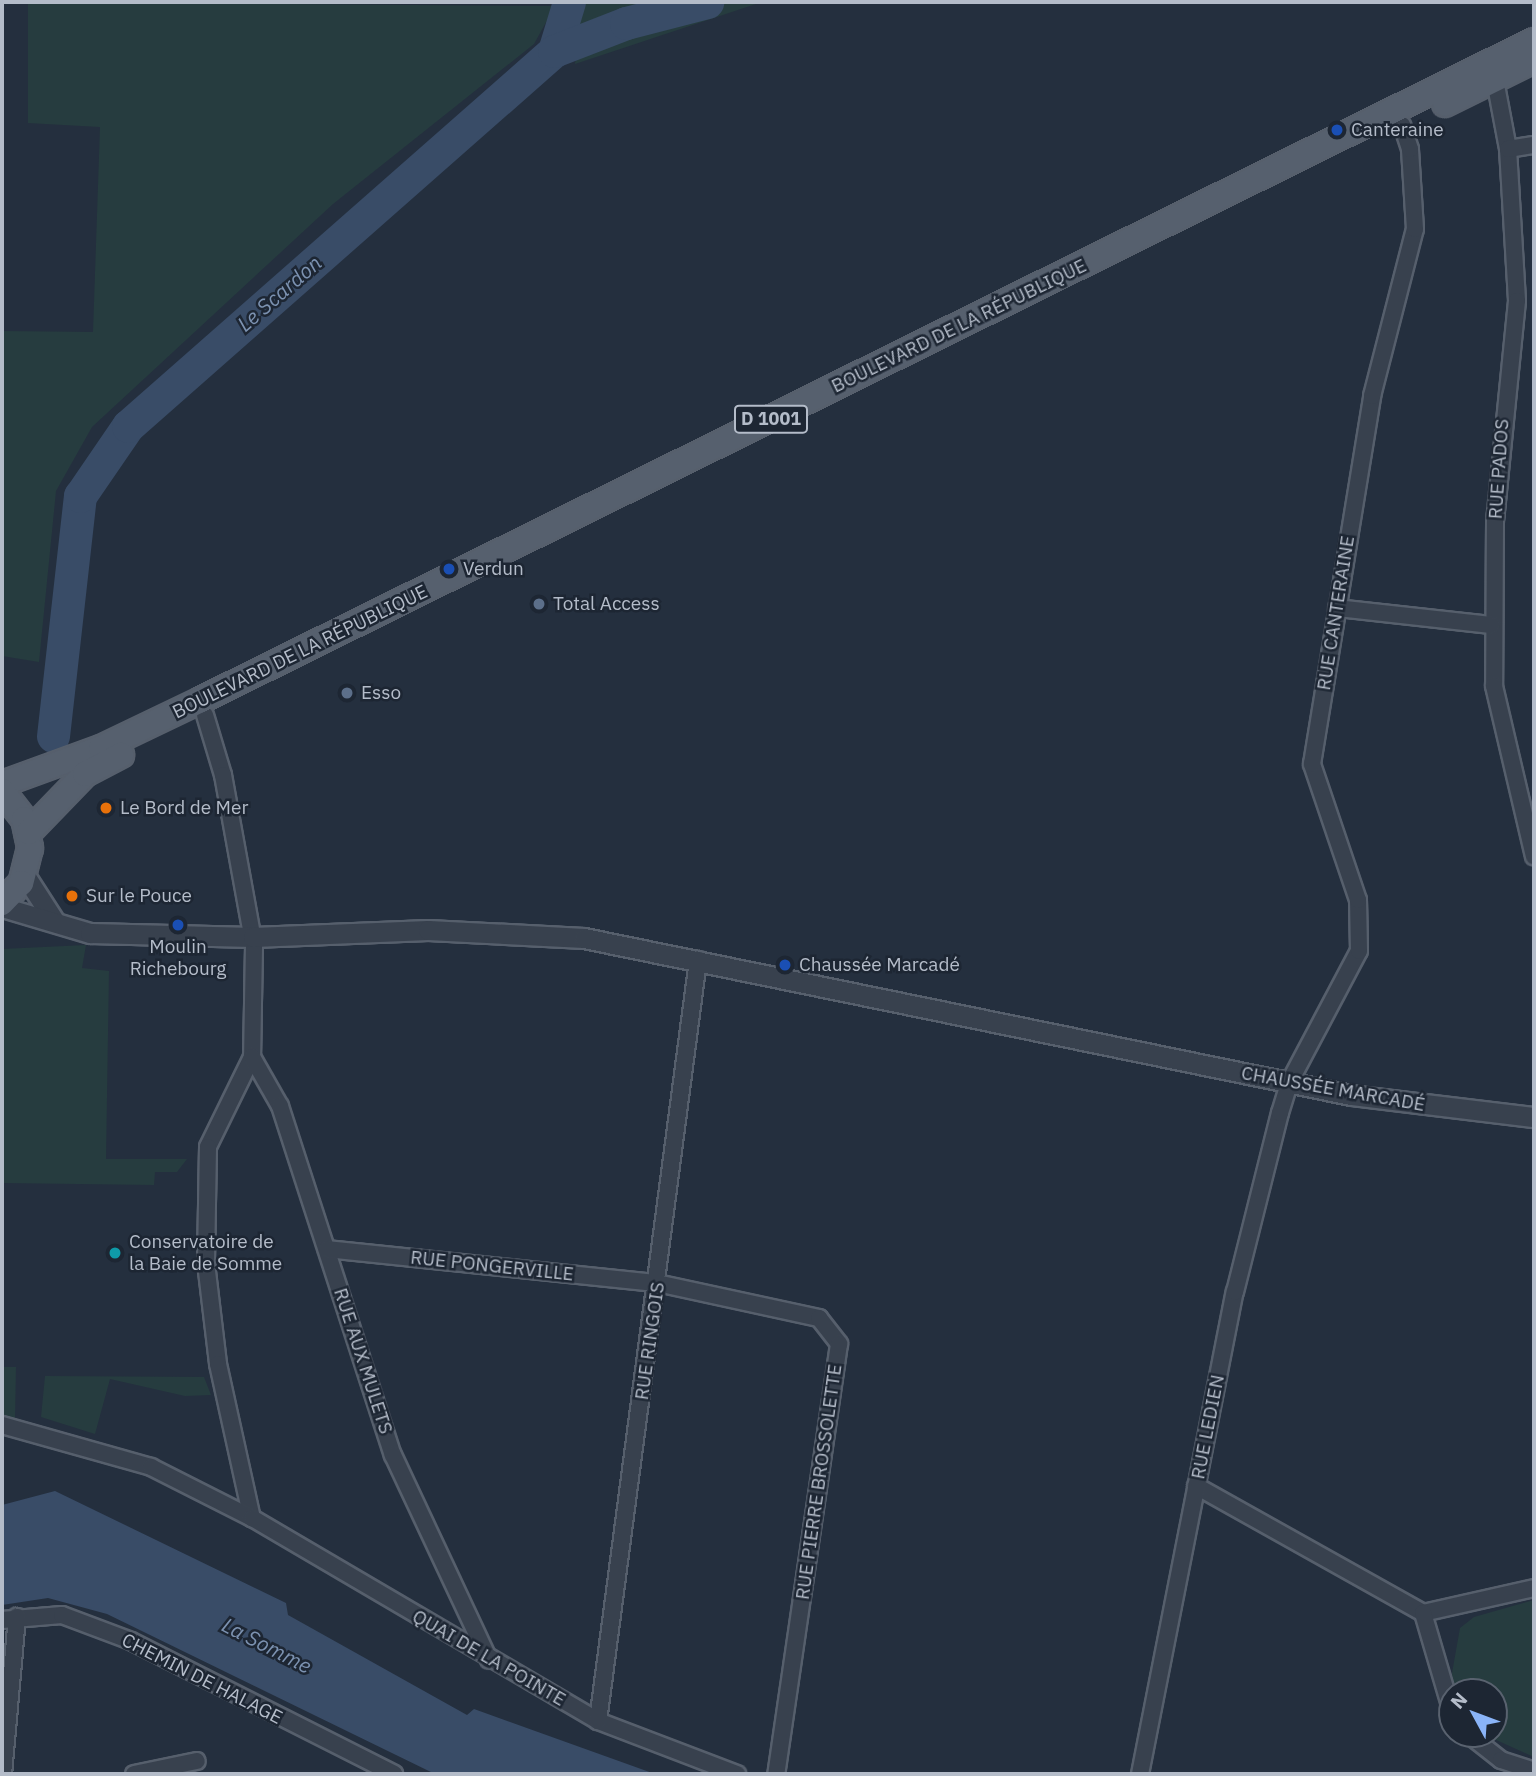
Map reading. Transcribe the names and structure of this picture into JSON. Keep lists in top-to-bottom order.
{
  "streets": {
    "main road": ["BOULEVARD DE LA RÉPUBLIQUE", "D 1001"],
    "street": [
      "RUE PADOS",
      "RUE CANTERAINE",
      "CHAUSSÉE MARCADÉ",
      "RUE PONGERVILLE",
      "RUE RINGOIS",
      "RUE AUX MULETS",
      "RUE LEDIEN",
      "RUE PIERRE BROSSOLETTE",
      "QUAI DE LA POINTE",
      "CHEMIN DE HALAGE"
    ]
  },
  "crossings": [
    ["BOULEVARD DE LA RÉPUBLIQUE", "RUE PADOS"],
    ["BOULEVARD DE LA RÉPUBLIQUE", "RUE CANTERAINE"],
    ["RUE CANTERAINE", "CHAUSSÉE MARCADÉ"],
    ["RUE CANTERAINE", "RUE LEDIEN"],
    ["CHAUSSÉE MARCADÉ", "RUE RINGOIS"],
    ["CHAUSSÉE MARCADÉ", "RUE LEDIEN"],
    ["RUE PONGERVILLE", "RUE RINGOIS"],
    ["RUE PONGERVILLE", "RUE AUX MULETS"],
    ["RUE PONGERVILLE", "RUE PIERRE BROSSOLETTE"],
    ["RUE RINGOIS", "RUE PIERRE BROSSOLETTE"],
    ["RUE RINGOIS", "QUAI DE LA POINTE"],
    ["RUE AUX MULETS", "QUAI DE LA POINTE"]
  ],
  "water": ["Le Scardon", "La Somme"],
  "places": [
    "Canteraine",
    "Verdun",
    "Total Access",
    "Esso",
    "Le Bord de Mer",
    "Sur le Pouce",
    "Moulin Richebourg",
    "Chaussée Marcadé",
    "Conservatoire de la Baie de Somme"
  ],
  "north": "top left"
}
